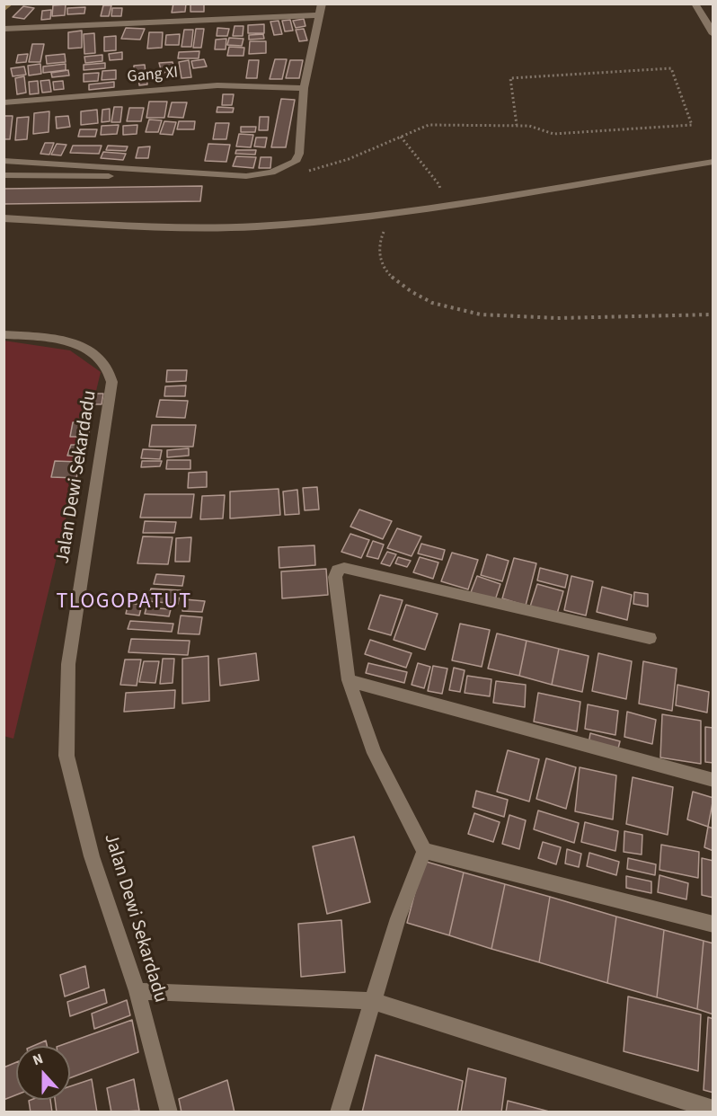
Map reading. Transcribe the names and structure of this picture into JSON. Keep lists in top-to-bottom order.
{
  "streets": {
    "street": ["Gang XI", "Jalan Dewi Sekardadu"]
  },
  "districts": ["TLOGOPATUT"],
  "north": "top"
}
